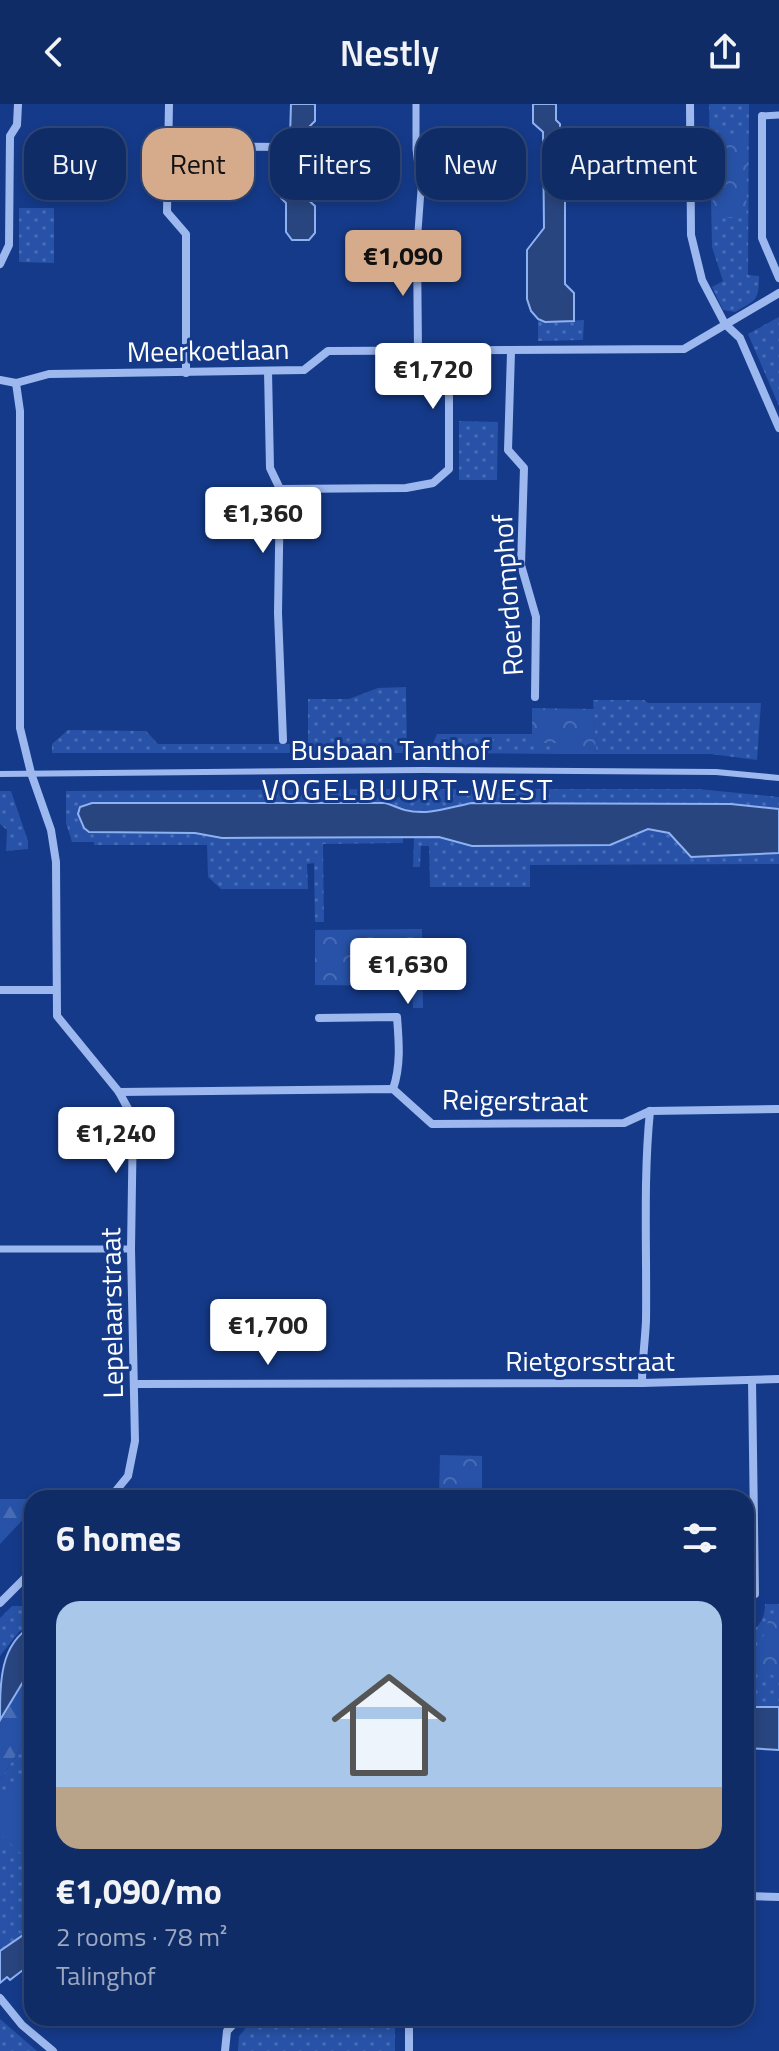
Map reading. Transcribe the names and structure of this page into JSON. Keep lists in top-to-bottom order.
{
  "streets": {
    "street": [
      "Meerkoetlaan",
      "Roerdomphof",
      "Reigerstraat",
      "Lepelaarstraat",
      "Rietgorsstraat"
    ],
    "lane": ["Busbaan Tanthof"]
  },
  "crossings": [
    ["Meerkoetlaan", "Roerdomphof"],
    ["Meerkoetlaan", "Lepelaarstraat"],
    ["Busbaan Tanthof", "Lepelaarstraat"],
    ["Lepelaarstraat", "Rietgorsstraat"]
  ],
  "districts": ["VOGELBUURT-WEST"],
  "page": {
    "header": "Nestly",
    "chip": [
      "Buy",
      "Rent",
      "Filters",
      "New",
      "Apartment"
    ],
    "price": [
      "€1,090",
      "€1,720",
      "€1,360",
      "€1,630",
      "€1,240",
      "€1,700"
    ],
    "heading": "6 homes",
    "list": [
      {
        "name": "€1,090/mo",
        "note": "2 rooms · 78 m² · Talinghof"
      }
    ]
  }
}
